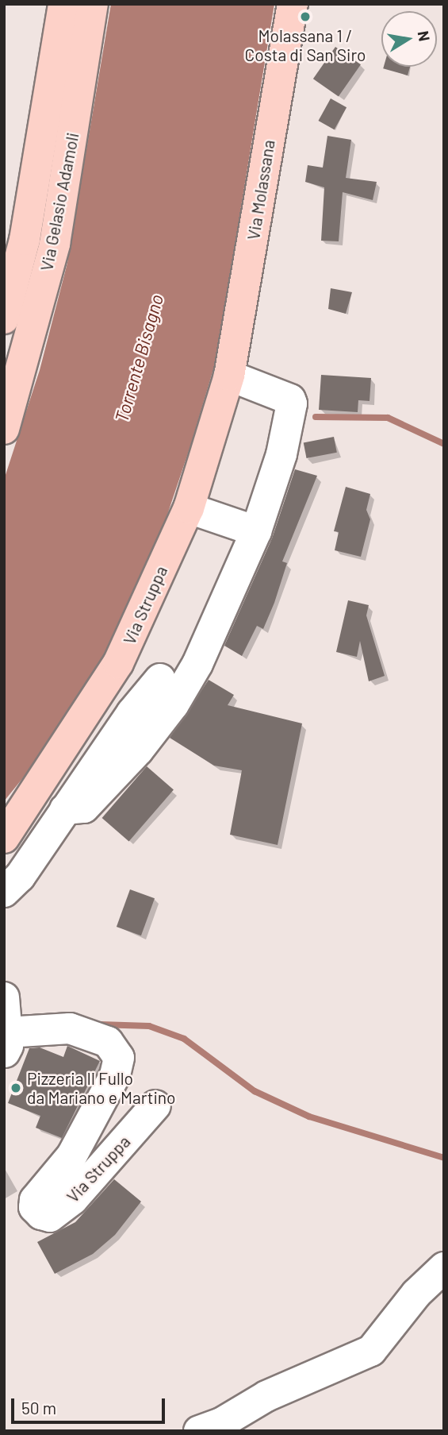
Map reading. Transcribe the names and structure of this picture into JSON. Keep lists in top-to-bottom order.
{
  "streets": {
    "main road": ["Via Molassana", "Via Gelasio Adamoli", "Via Struppa"]
  },
  "crossings": [
    ["Via Molassana", "Via Struppa"]
  ],
  "water": ["Torrente Bisagno"],
  "places": ["Molassana 1 / Costa di San Siro", "Pizzeria Il Fullo da Mariano e Martino"],
  "scale_bar": "50 m",
  "north": "right"
}
